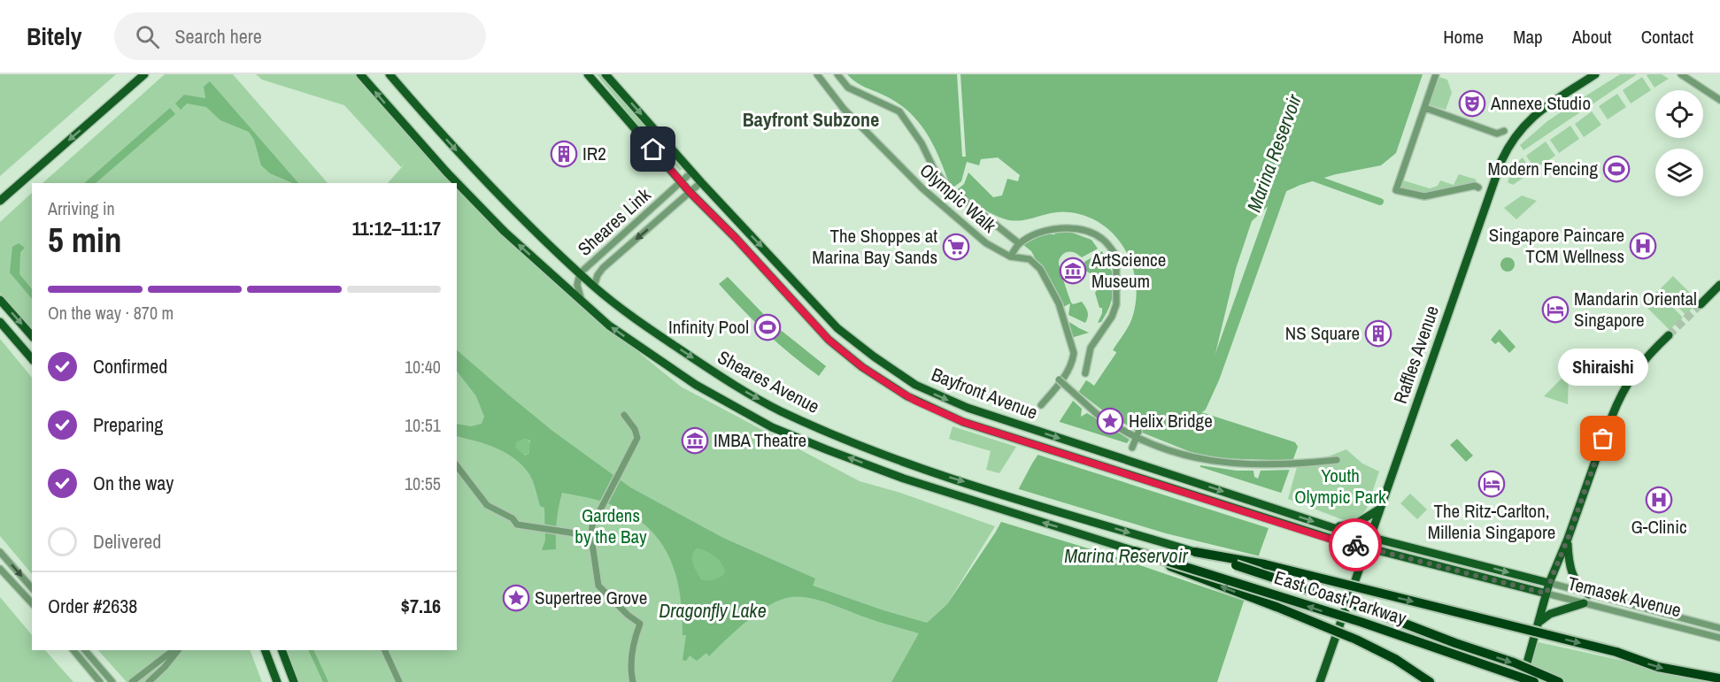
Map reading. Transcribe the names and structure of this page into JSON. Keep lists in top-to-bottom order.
{
  "streets": {
    "highway": ["East Coast Parkway"],
    "main road": [
      "Raffles Avenue",
      "Sheares Avenue",
      "Bayfront Avenue",
      "Temasek Avenue"
    ],
    "street": ["Olympic Walk", "Sheares Link"]
  },
  "crossings": [
    ["Olympic Walk", "Bayfront Avenue"],
    ["Sheares Link", "Sheares Avenue"],
    ["Sheares Link", "Bayfront Avenue"],
    ["Raffles Avenue", "Bayfront Avenue"],
    ["Raffles Avenue", "Temasek Avenue"],
    ["Sheares Avenue", "East Coast Parkway"],
    ["Bayfront Avenue", "Temasek Avenue"]
  ],
  "districts": ["Bayfront Subzone"],
  "water": ["Marina Reservoir", "Dragonfly Lake"],
  "parks": ["Youth Olympic Park", "Gardens by the Bay"],
  "places": {
    "theatre": ["Annexe Studio"],
    "building": ["IR2", "NS Square"],
    "sports": ["Modern Fencing", "Infinity Pool"],
    "hospital": ["Singapore Paincare TCM Wellness", "G-Clinic"],
    "supermarket": ["The Shoppes at Marina Bay Sands"],
    "museum": ["ArtScience Museum", "IMBA Theatre"],
    "hotel": ["Mandarin Oriental Singapore", "The Ritz-Carlton, Millenia Singapore"],
    "place": ["Helix Bridge", "Supertree Grove"],
    "other": ["Shiraishi"]
  },
  "page": {
    "header": "Bitely",
    "search": "Search here",
    "nav": [
      "Home",
      "Map",
      "About",
      "Contact"
    ],
    "heading": ["5 min", "Arriving in", "11:12–11:17"],
    "panel": ["Order #2638", "$7.16"],
    "bar": "On the way · 870 m",
    "list": [
      ["Confirmed", "10:40"],
      ["Preparing", "10:51"],
      ["On the way", "10:55"],
      "Delivered"
    ],
    "bubble": "Shiraishi"
  }
}
